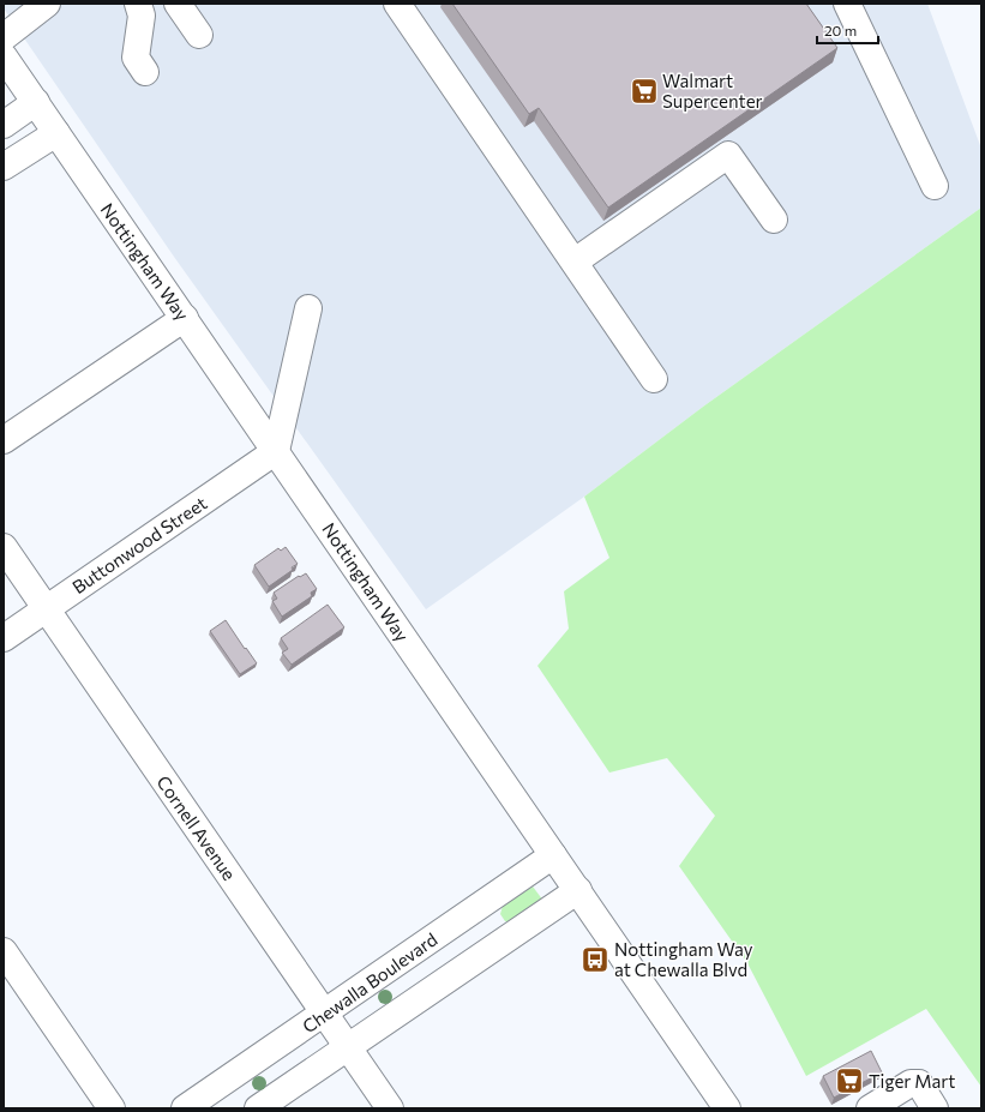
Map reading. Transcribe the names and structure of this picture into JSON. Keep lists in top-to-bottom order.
{
  "streets": {
    "street": [
      "Nottingham Way",
      "Buttonwood Street",
      "Cornell Avenue",
      "Chewalla Boulevard"
    ]
  },
  "crossings": [
    ["Nottingham Way", "Buttonwood Street"],
    ["Nottingham Way", "Chewalla Boulevard"],
    ["Buttonwood Street", "Cornell Avenue"],
    ["Cornell Avenue", "Chewalla Boulevard"]
  ],
  "places": {
    "supermarket": ["Walmart Supercenter", "Tiger Mart"],
    "bus stop": ["Nottingham Way at Chewalla Blvd"]
  },
  "scale_bar": "20 m"
}
